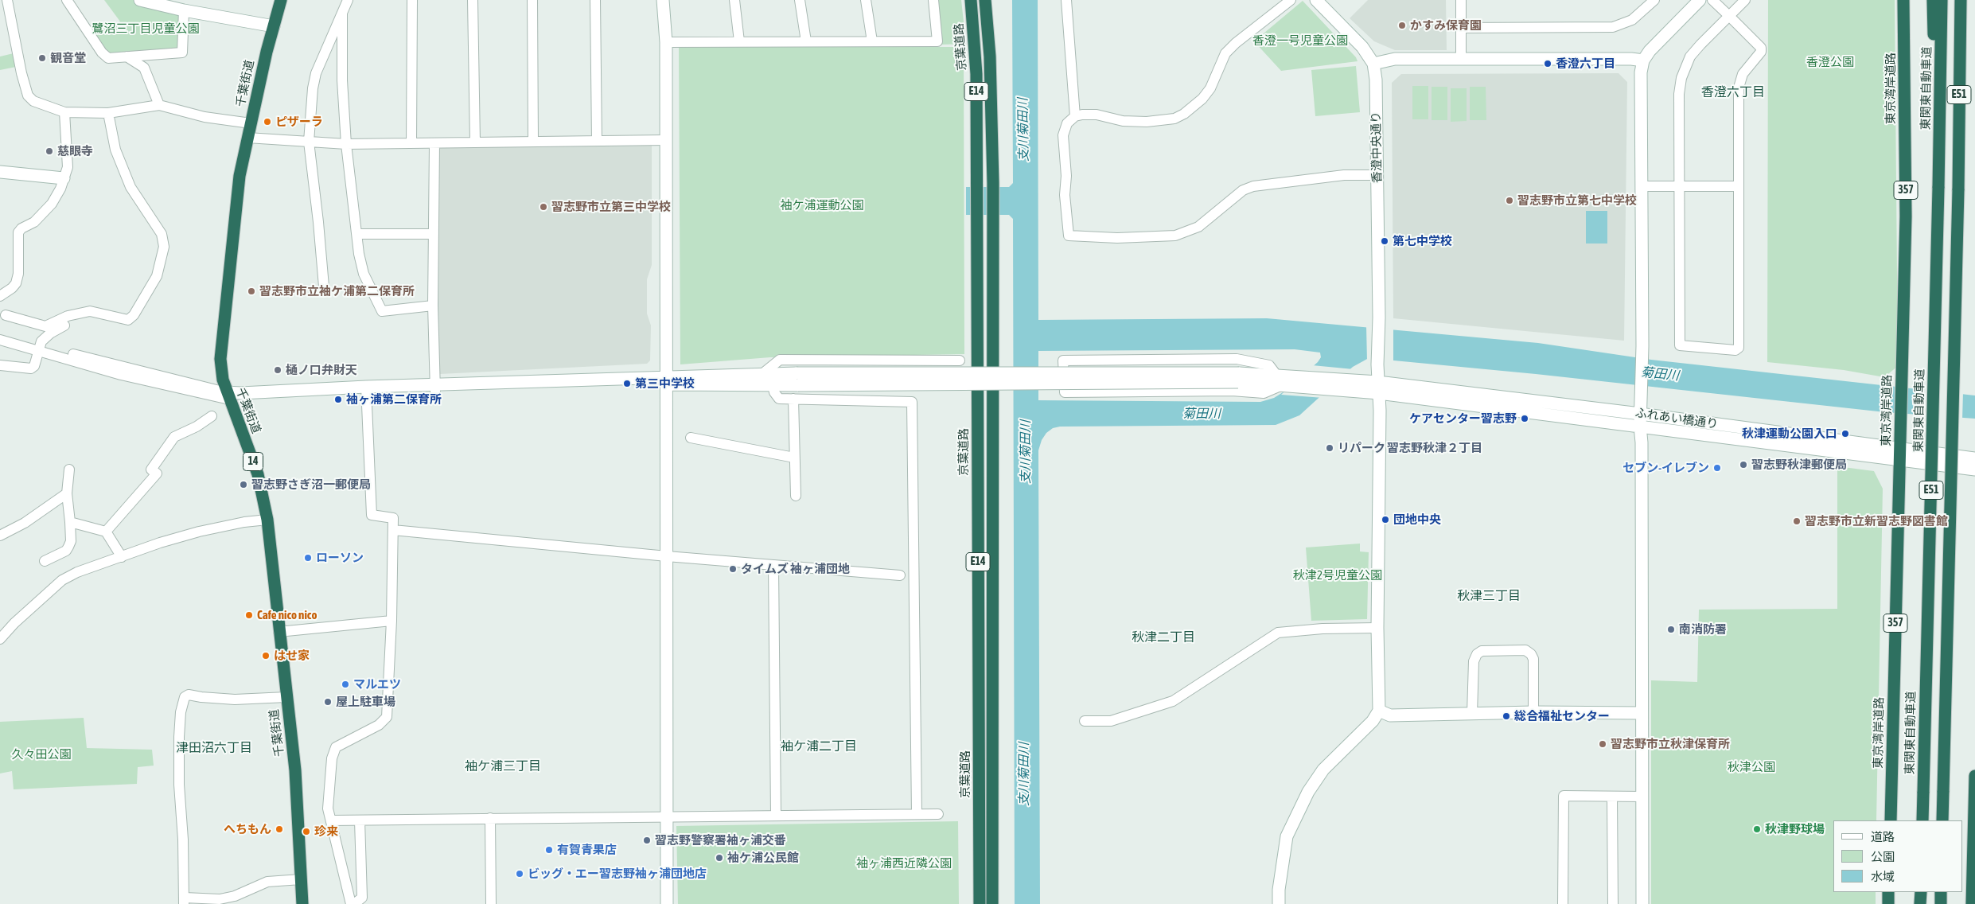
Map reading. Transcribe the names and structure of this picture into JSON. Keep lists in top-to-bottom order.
{
  "streets": {
    "highway": [
      "京葉道路",
      "千葉街道",
      "東京湾岸道路",
      "東関東自動車道",
      "E14",
      "E51",
      "357",
      "14"
    ],
    "street": ["香澄中央通り", "ふれあい橋通り"]
  },
  "crossings": [
    ["東京湾岸道路", "ふれあい橋通り"],
    ["香澄中央通り", "ふれあい橋通り"]
  ],
  "districts": [
    "香澄六丁目",
    "秋津三丁目",
    "秋津二丁目",
    "袖ケ浦二丁目",
    "津田沼六丁目",
    "袖ケ浦三丁目"
  ],
  "water": ["支川菊田川", "菊田川"],
  "parks": [
    "鷺沼三丁目児童公園",
    "香澄一号児童公園",
    "香澄公園",
    "袖ケ浦運動公園",
    "秋津2号児童公園",
    "久々田公園",
    "秋津公園",
    "袖ヶ浦西近隣公園"
  ],
  "places": [
    "かすみ保育園",
    "観音堂",
    "香澄六丁目",
    "ピザーラ",
    "慈眼寺",
    "習志野市立第七中学校",
    "習志野市立第三中学校",
    "第七中学校",
    "習志野市立袖ケ浦第二保育所",
    "樋ノ口弁財天",
    "第三中学校",
    "袖ヶ浦第二保育所",
    "ケアセンター習志野",
    "秋津運動公園入口",
    "リパーク 習志野秋津２丁目",
    "習志野秋津郵便局",
    "セブン-イレブン",
    "習志野さぎ沼一郵便局",
    "団地中央",
    "習志野市立新習志野図書館",
    "ローソン",
    "タイムズ 袖ヶ浦団地",
    "Cafe nico nico",
    "南消防署",
    "はせ家",
    "マルエツ",
    "屋上駐車場",
    "総合福祉センター",
    "習志野市立秋津保育所",
    "へちもん",
    "秋津野球場",
    "珍来",
    "習志野警察署袖ヶ浦交番",
    "有賀青果店",
    "袖ケ浦公民館",
    "ビッグ・エー習志野袖ヶ浦団地店"
  ],
  "legend": ["道路", "公園", "水域"]
}
